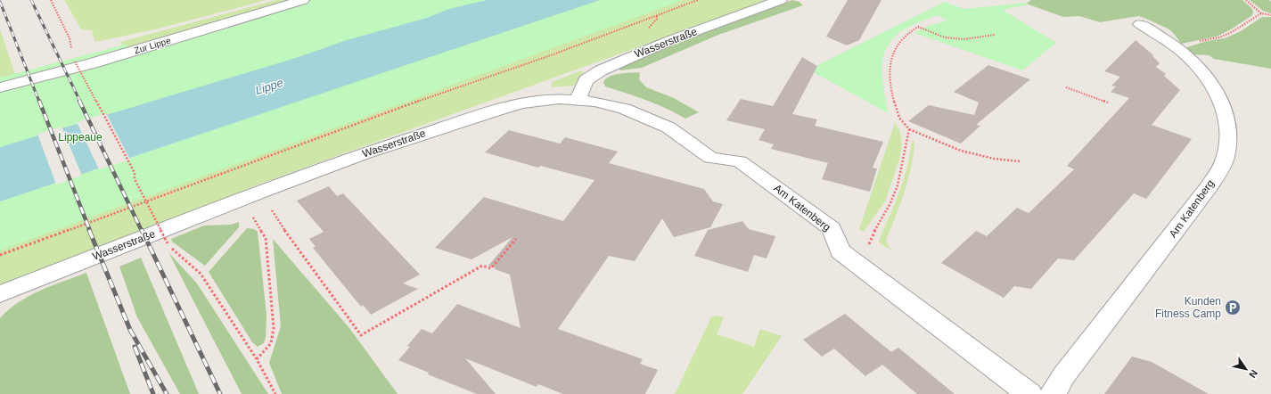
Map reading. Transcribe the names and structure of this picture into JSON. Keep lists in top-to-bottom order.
{
  "streets": {
    "street": ["Wasserstraße", "Zur Lippe", "Am Katenberg"]
  },
  "crossings": [
    ["Wasserstraße", "Am Katenberg"]
  ],
  "water": ["Lippe"],
  "parks": ["Lippeaue"],
  "places": {
    "parking": ["Kunden Fitness Camp"]
  },
  "north": "bottom right"
}
